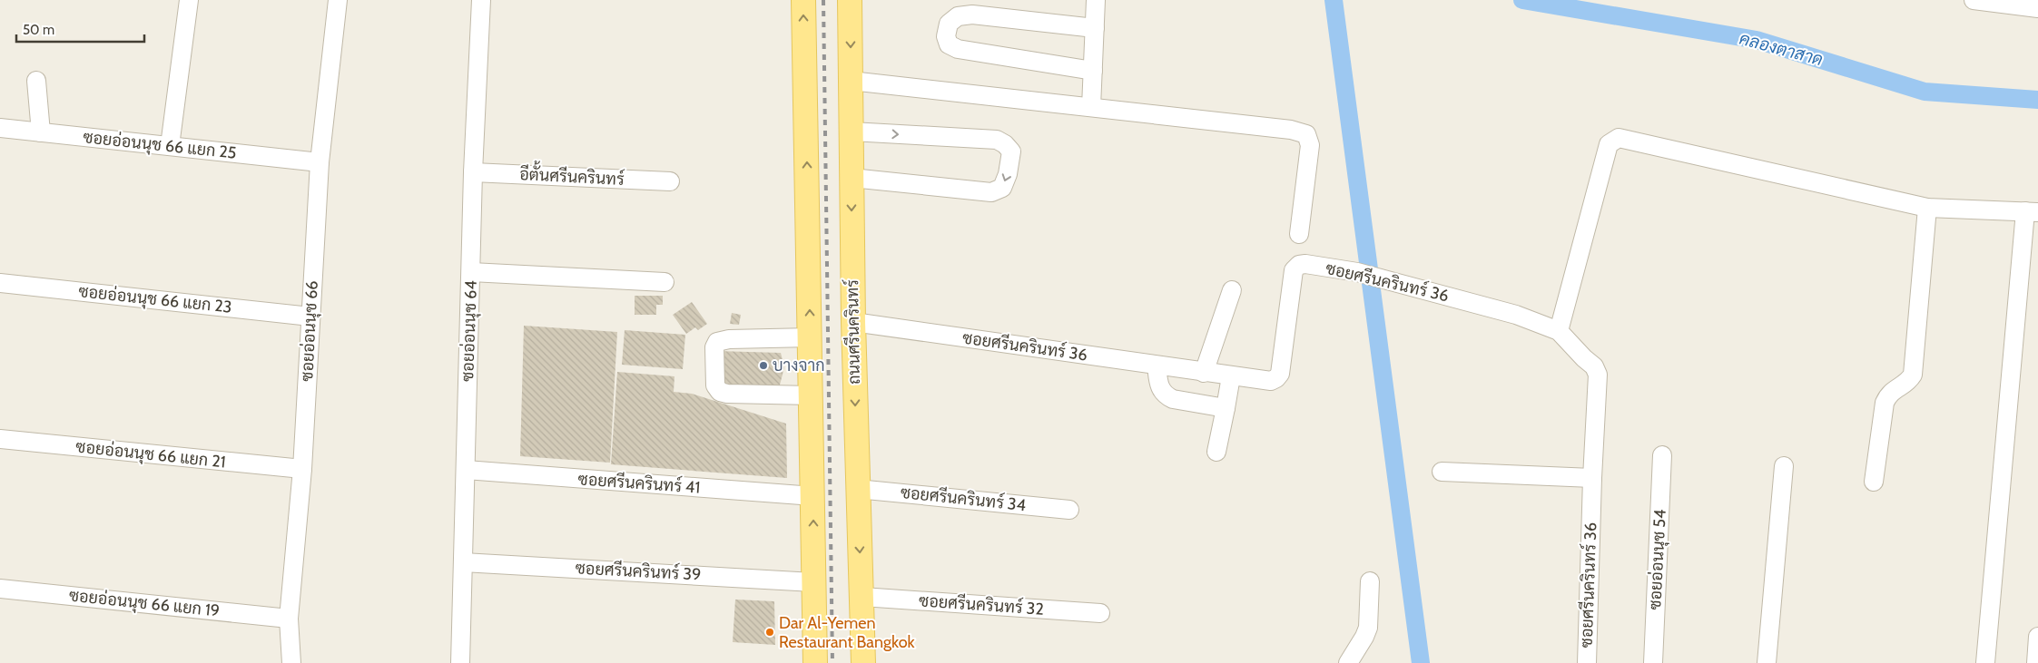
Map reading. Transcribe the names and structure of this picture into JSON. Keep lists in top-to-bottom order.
{
  "streets": {
    "main road": ["ถนนศรีนครินทร์"],
    "street": [
      "ซอยอ่อนนุช 66 แยก 25",
      "อีตั้นศรีนครินทร์",
      "ซอยศรีนครินทร์ 36",
      "ซอยอ่อนนุช 66 แยก 23",
      "ซอยอ่อนนุช 66",
      "ซอยอ่อนนุช 64",
      "ซอยอ่อนนุช 66 แยก 21",
      "ซอยศรีนครินทร์ 41",
      "ซอยศรีนครินทร์ 34",
      "ซอยอ่อนนุช 54",
      "ซอยศรีนครินทร์ 39",
      "ซอยอ่อนนุช 66 แยก 19",
      "ซอยศรีนครินทร์ 32"
    ]
  },
  "crossings": [
    ["ซอยอ่อนนุช 66 แยก 25", "ซอยอ่อนนุช 66"],
    ["อีตั้นศรีนครินทร์", "ซอยอ่อนนุช 64"],
    ["ซอยศรีนครินทร์ 36", "ถนนศรีนครินทร์"],
    ["ซอยอ่อนนุช 66 แยก 23", "ซอยอ่อนนุช 66"],
    ["ซอยอ่อนนุช 66", "ซอยอ่อนนุช 66 แยก 21"],
    ["ซอยอ่อนนุช 66", "ซอยอ่อนนุช 66 แยก 19"],
    ["ซอยอ่อนนุช 64", "ซอยศรีนครินทร์ 41"],
    ["ซอยอ่อนนุช 64", "ซอยศรีนครินทร์ 39"],
    ["ถนนศรีนครินทร์", "ซอยศรีนครินทร์ 34"],
    ["ถนนศรีนครินทร์", "ซอยศรีนครินทร์ 32"]
  ],
  "water": ["คลองตาสาด"],
  "places": ["บางจาก", "Dar Al-Yemen Restaurant Bangkok"],
  "scale_bar": "50 m"
}
